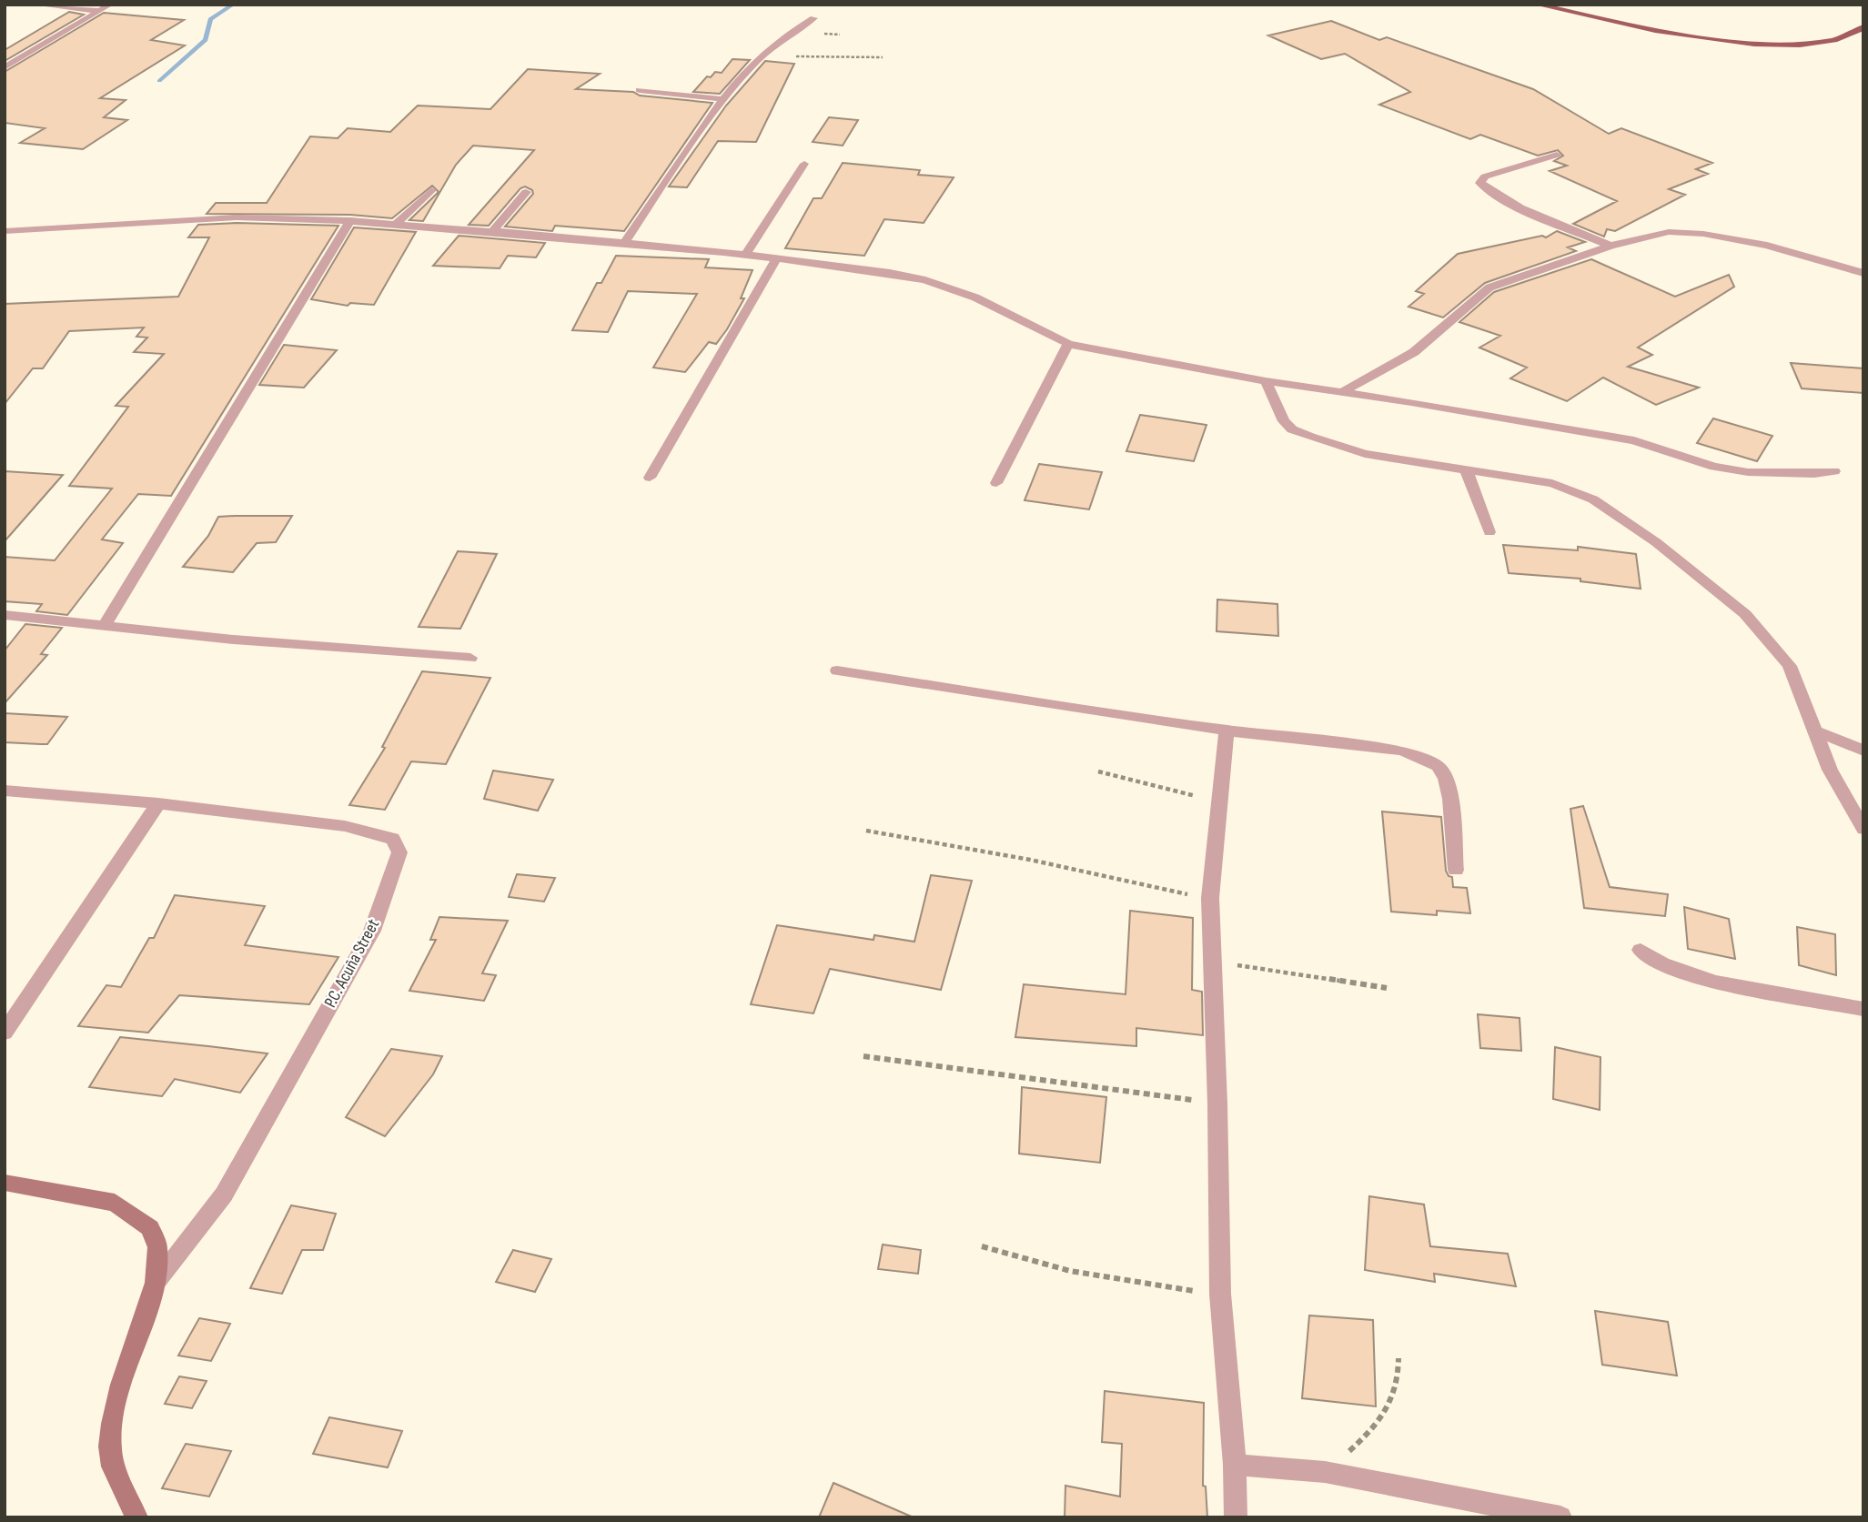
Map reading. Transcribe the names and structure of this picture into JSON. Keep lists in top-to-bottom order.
{
  "streets": {
    "street": ["P.C. Acuña Street"]
  }
}
